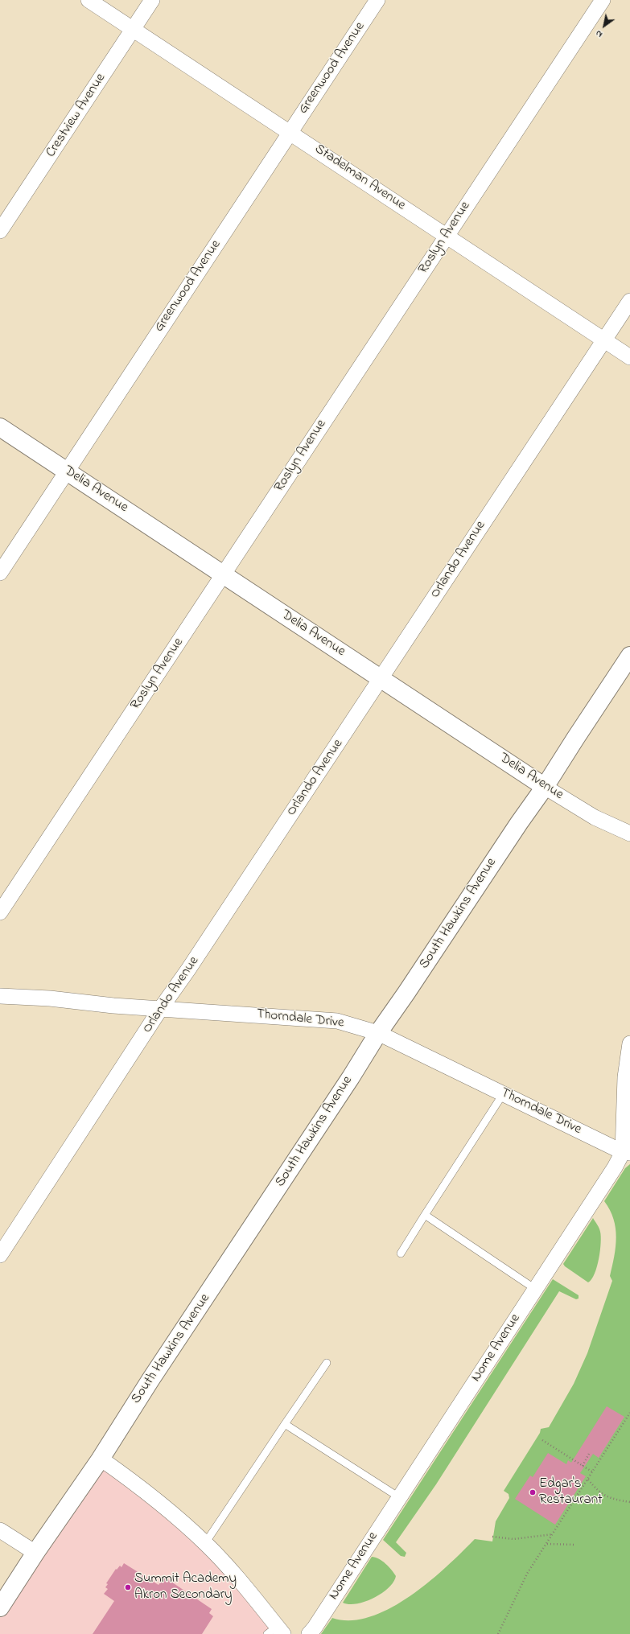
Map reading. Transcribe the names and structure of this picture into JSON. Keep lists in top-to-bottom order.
{
  "streets": {
    "main road": ["Delia Avenue", "South Hawkins Avenue"],
    "street": [
      "Greenwood Avenue",
      "Crestview Avenue",
      "Stadelman Avenue",
      "Roslyn Avenue",
      "Orlando Avenue",
      "Thorndale Drive",
      "Nome Avenue"
    ]
  },
  "crossings": [
    ["Greenwood Avenue", "Stadelman Avenue"],
    ["Greenwood Avenue", "Delia Avenue"],
    ["Crestview Avenue", "Stadelman Avenue"],
    ["Stadelman Avenue", "Roslyn Avenue"],
    ["Stadelman Avenue", "Orlando Avenue"],
    ["Roslyn Avenue", "Delia Avenue"],
    ["Delia Avenue", "Orlando Avenue"],
    ["Delia Avenue", "South Hawkins Avenue"],
    ["Orlando Avenue", "Thorndale Drive"],
    ["South Hawkins Avenue", "Thorndale Drive"],
    ["Thorndale Drive", "Nome Avenue"]
  ],
  "places": ["Edgar's Restaurant", "Summit Academy Akron Secondary"],
  "north": "bottom left"
}
